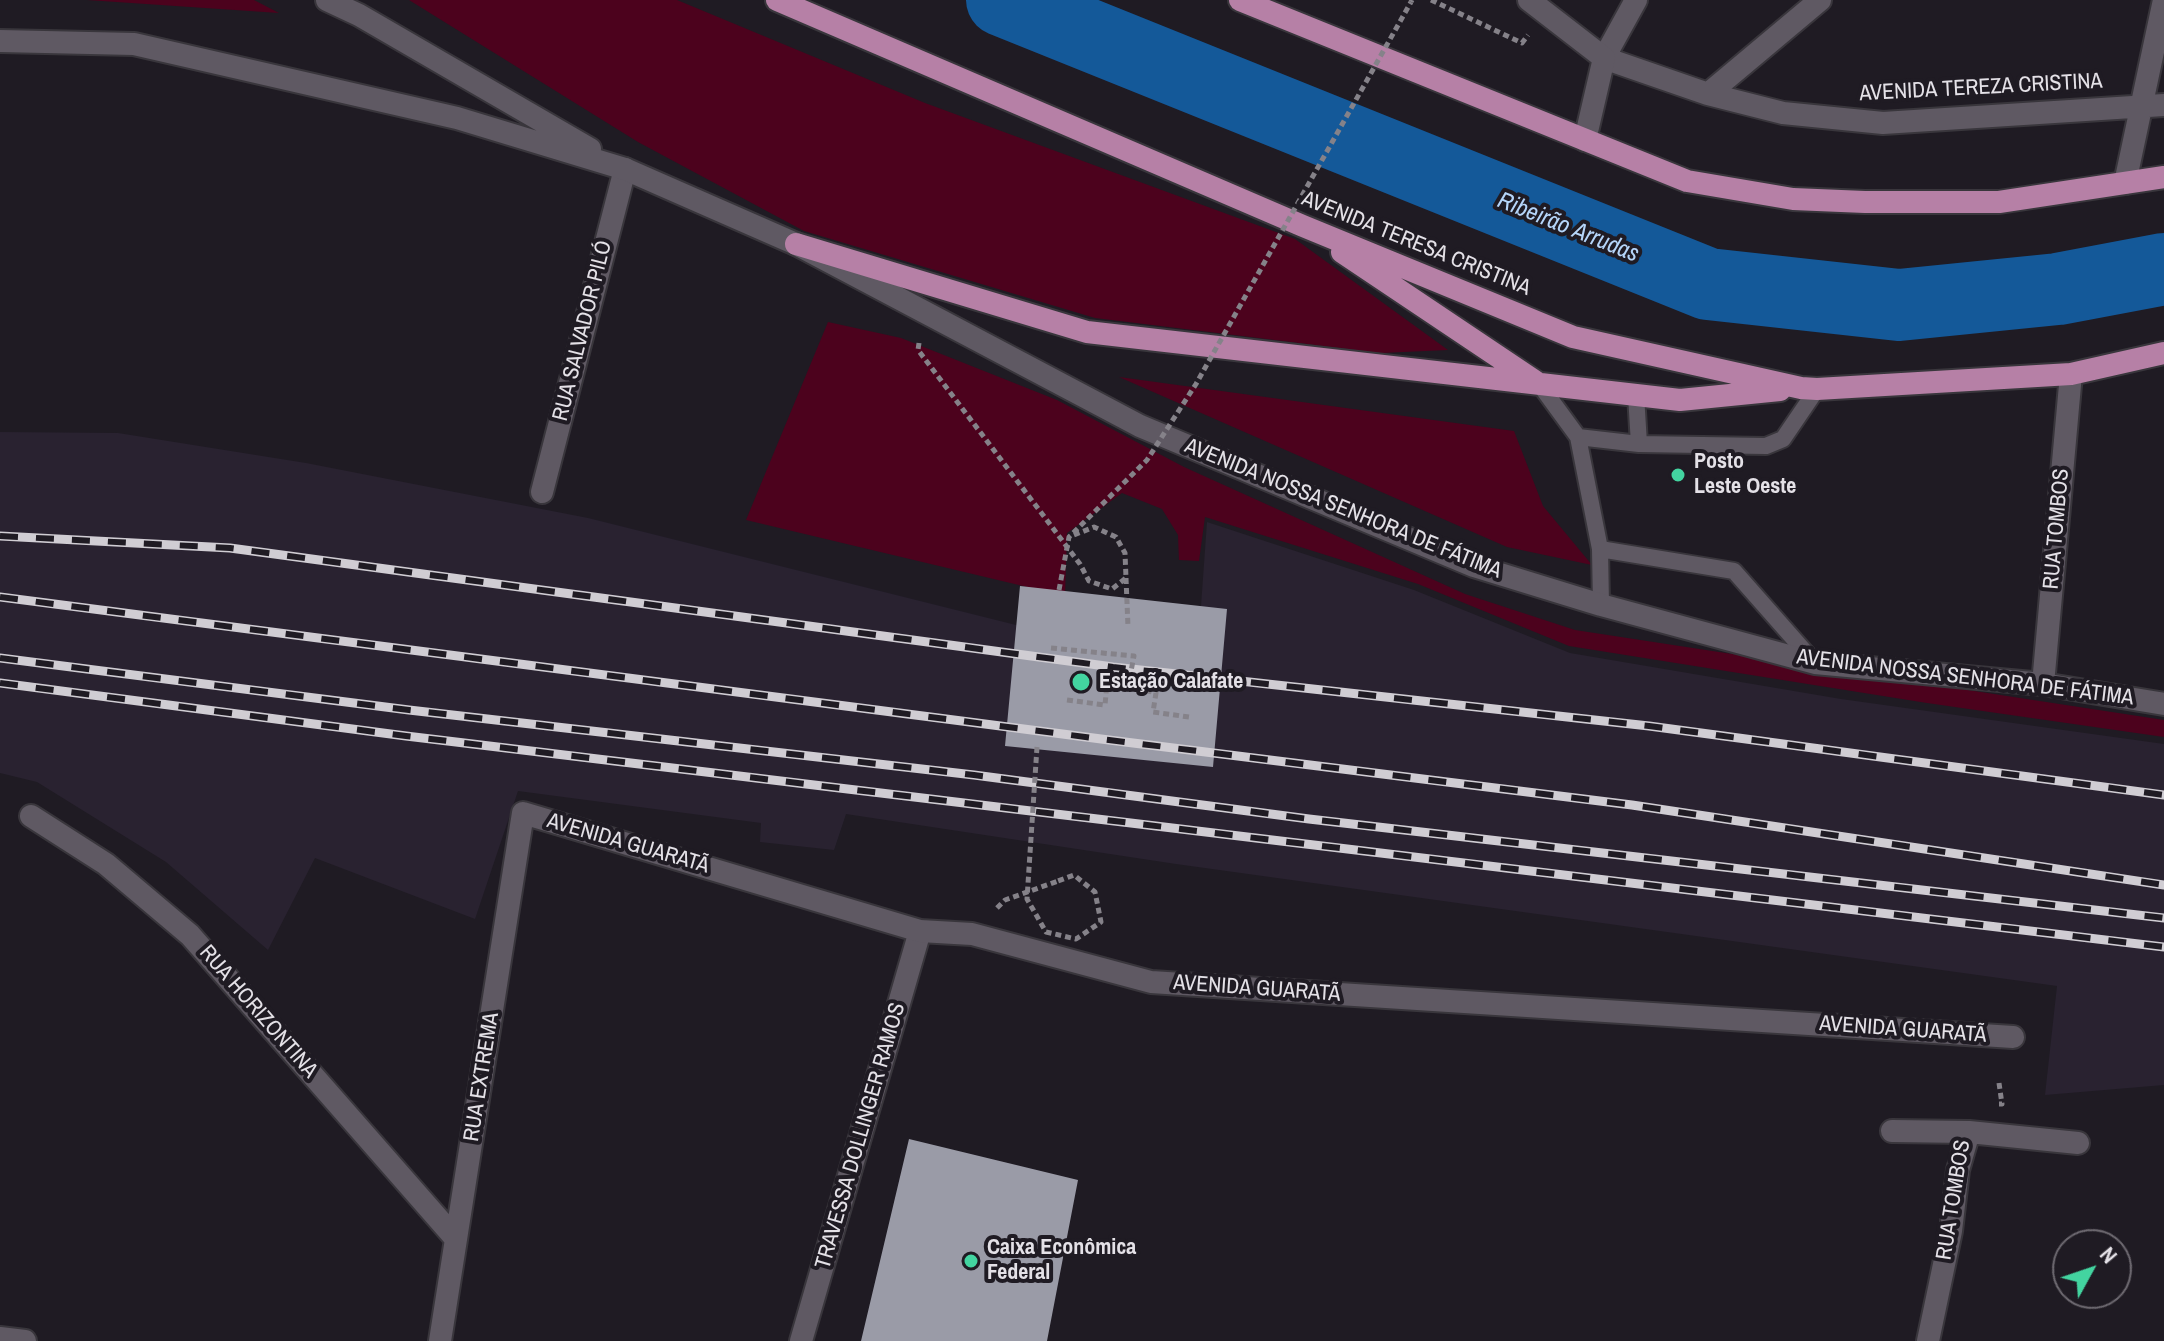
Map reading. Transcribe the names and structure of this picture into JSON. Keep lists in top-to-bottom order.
{
  "streets": {
    "highway": ["AVENIDA TERESA CRISTINA"],
    "street": [
      "AVENIDA TEREZA CRISTINA",
      "RUA SALVADOR PILÓ",
      "AVENIDA NOSSA SENHORA DE FÁTIMA",
      "RUA TOMBOS",
      "AVENIDA GUARATÃ",
      "RUA HORIZONTINA",
      "RUA EXTREMA",
      "TRAVESSA DOLLINGER RAMOS"
    ]
  },
  "crossings": [
    ["AVENIDA TERESA CRISTINA", "RUA TOMBOS"],
    ["RUA SALVADOR PILÓ", "AVENIDA NOSSA SENHORA DE FÁTIMA"],
    ["AVENIDA NOSSA SENHORA DE FÁTIMA", "RUA TOMBOS"],
    ["AVENIDA GUARATÃ", "RUA EXTREMA"],
    ["AVENIDA GUARATÃ", "TRAVESSA DOLLINGER RAMOS"],
    ["RUA HORIZONTINA", "RUA EXTREMA"]
  ],
  "water": ["Ribeirão Arrudas"],
  "places": ["Posto Leste Oeste", "Estação Calafate", "Caixa Econômica Federal"],
  "north": "top right"
}
